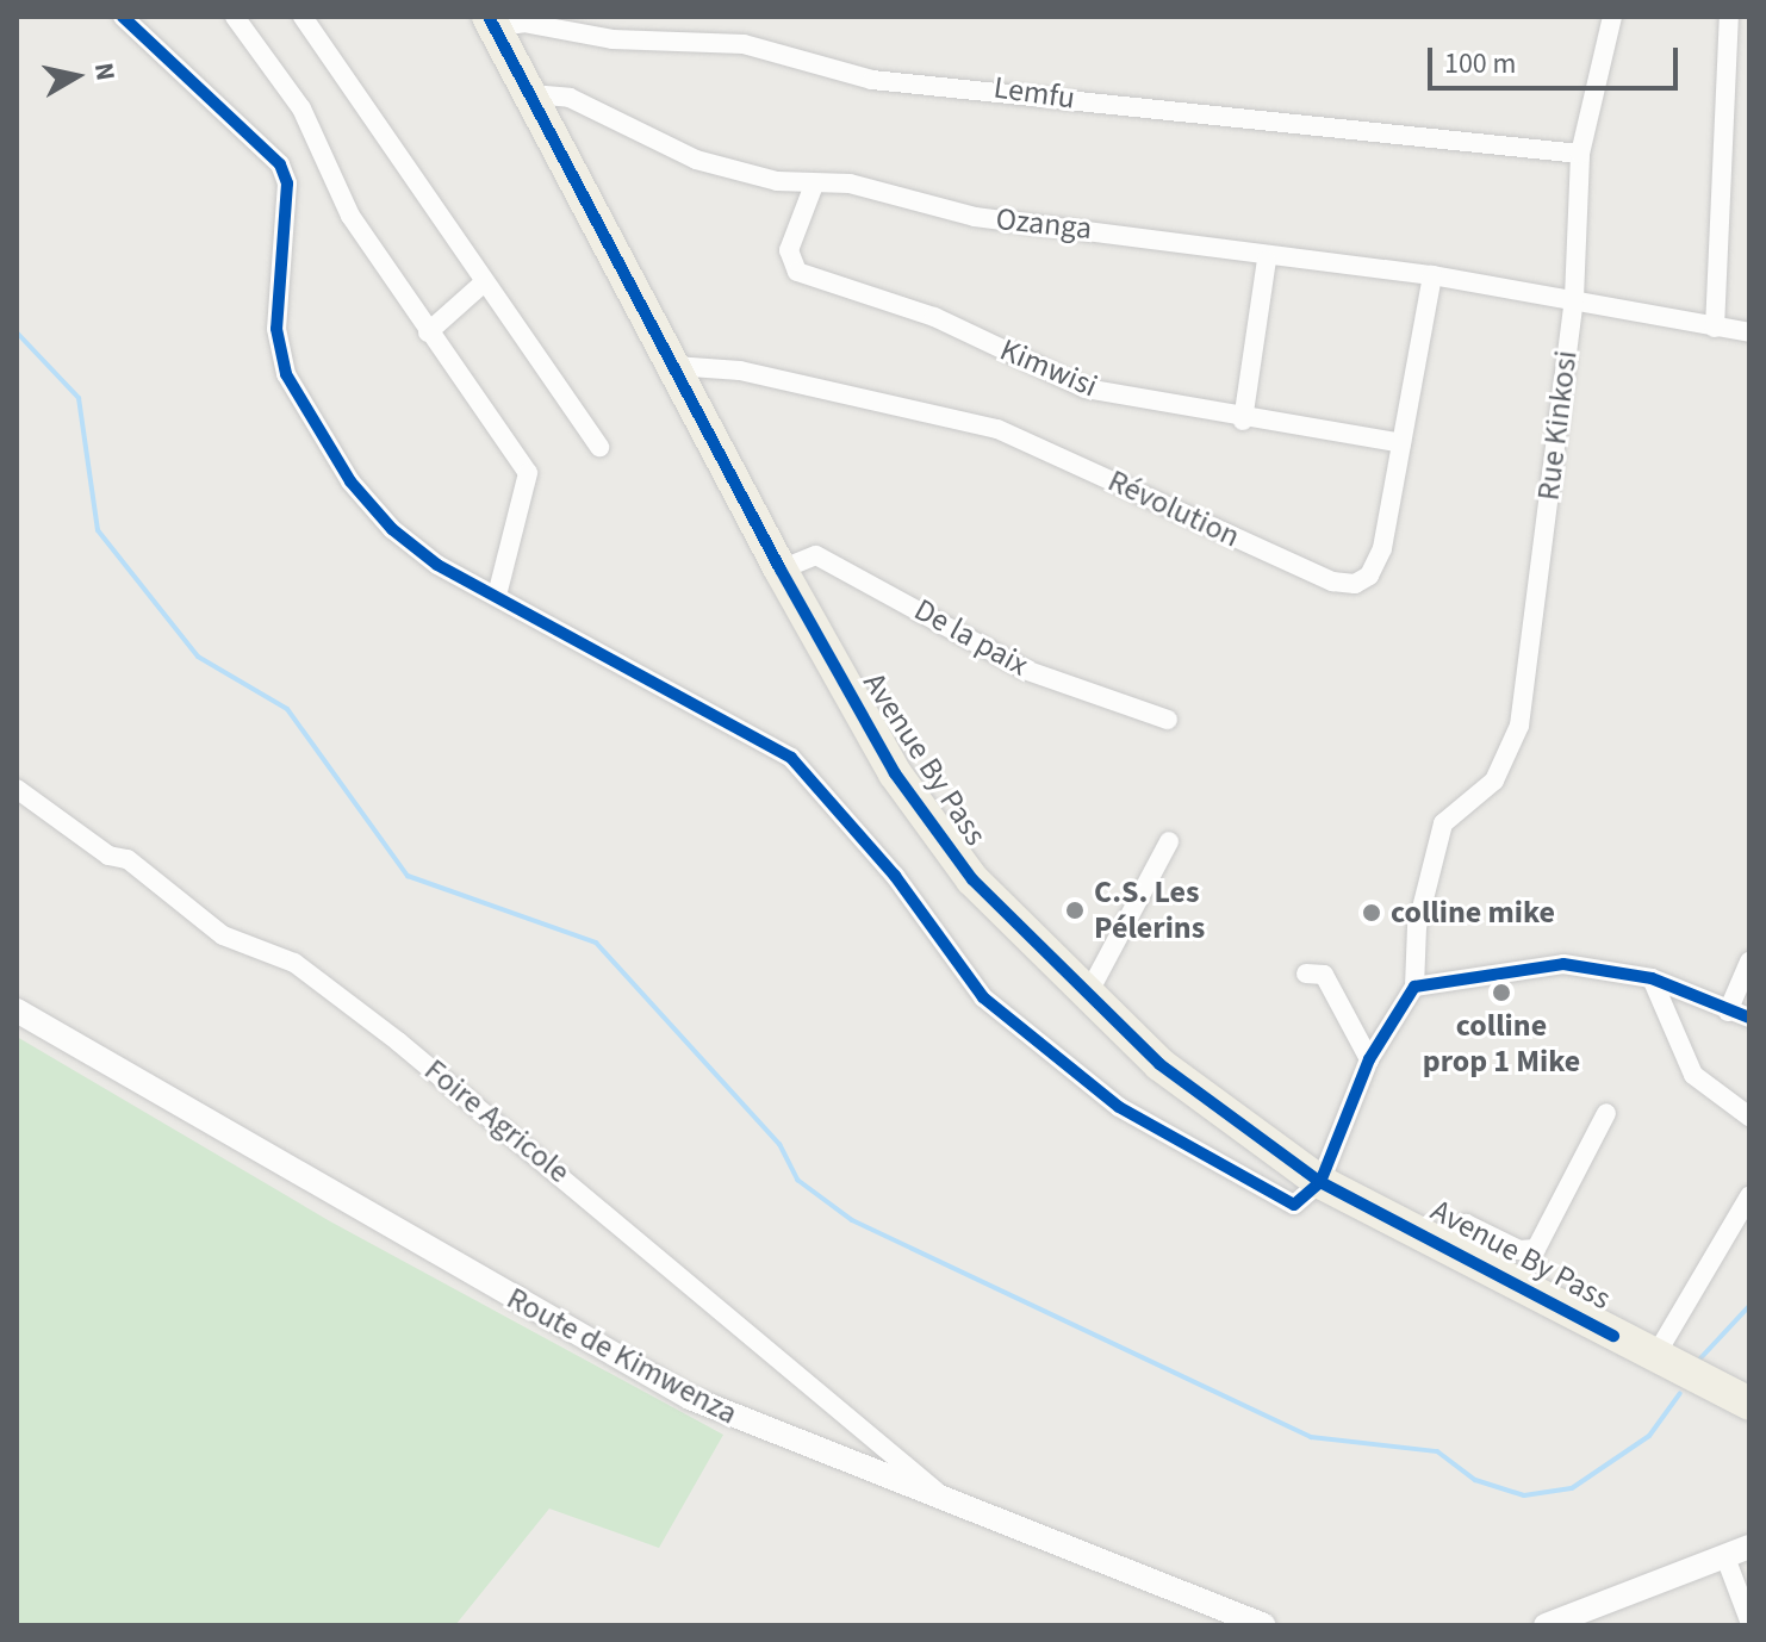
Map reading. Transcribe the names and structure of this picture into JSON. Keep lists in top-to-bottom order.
{
  "streets": {
    "highway": ["Avenue By Pass"],
    "street": [
      "Lemfu",
      "Ozanga",
      "Kimwisi",
      "Rue Kinkosi",
      "Révolution",
      "De la paix",
      "Foire Agricole",
      "Route de Kimwenza"
    ]
  },
  "crossings": [
    ["Lemfu", "Rue Kinkosi"],
    ["Lemfu", "Avenue By Pass"],
    ["Ozanga", "Kimwisi"],
    ["Ozanga", "Rue Kinkosi"],
    ["Ozanga", "Révolution"],
    ["Ozanga", "Avenue By Pass"],
    ["Kimwisi", "Révolution"],
    ["Révolution", "Avenue By Pass"],
    ["De la paix", "Avenue By Pass"],
    ["Foire Agricole", "Route de Kimwenza"]
  ],
  "places": ["C.S. Les Pélerins", "colline mike", "colline prop 1 Mike"],
  "scale_bar": "100 m",
  "north": "right"
}
